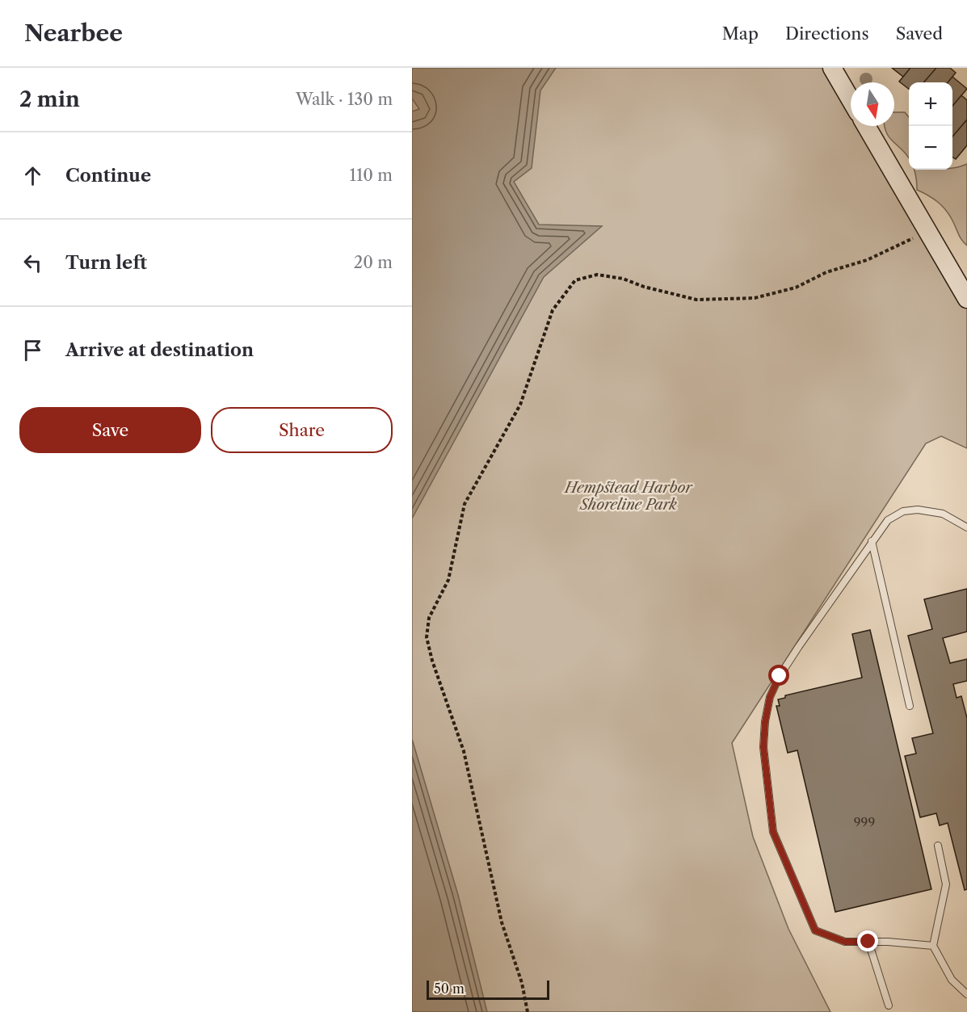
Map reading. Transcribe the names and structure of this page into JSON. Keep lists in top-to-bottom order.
{
  "parks": ["Hempstead Harbor Shoreline Park"],
  "house_numbers": ["999"],
  "scale_bar": "50 m",
  "north": "bottom",
  "page": {
    "header": "Nearbee",
    "nav": ["Map", "Directions", "Saved"],
    "heading": ["2 min", "Walk · 130 m"],
    "map_buttons": ["+", "−"],
    "list": [
      ["Continue", "110 m"],
      ["Turn left", "20 m"],
      "Arrive at destination"
    ],
    "buttons": ["Save", "Share"],
    "scale": "50 m"
  }
}
